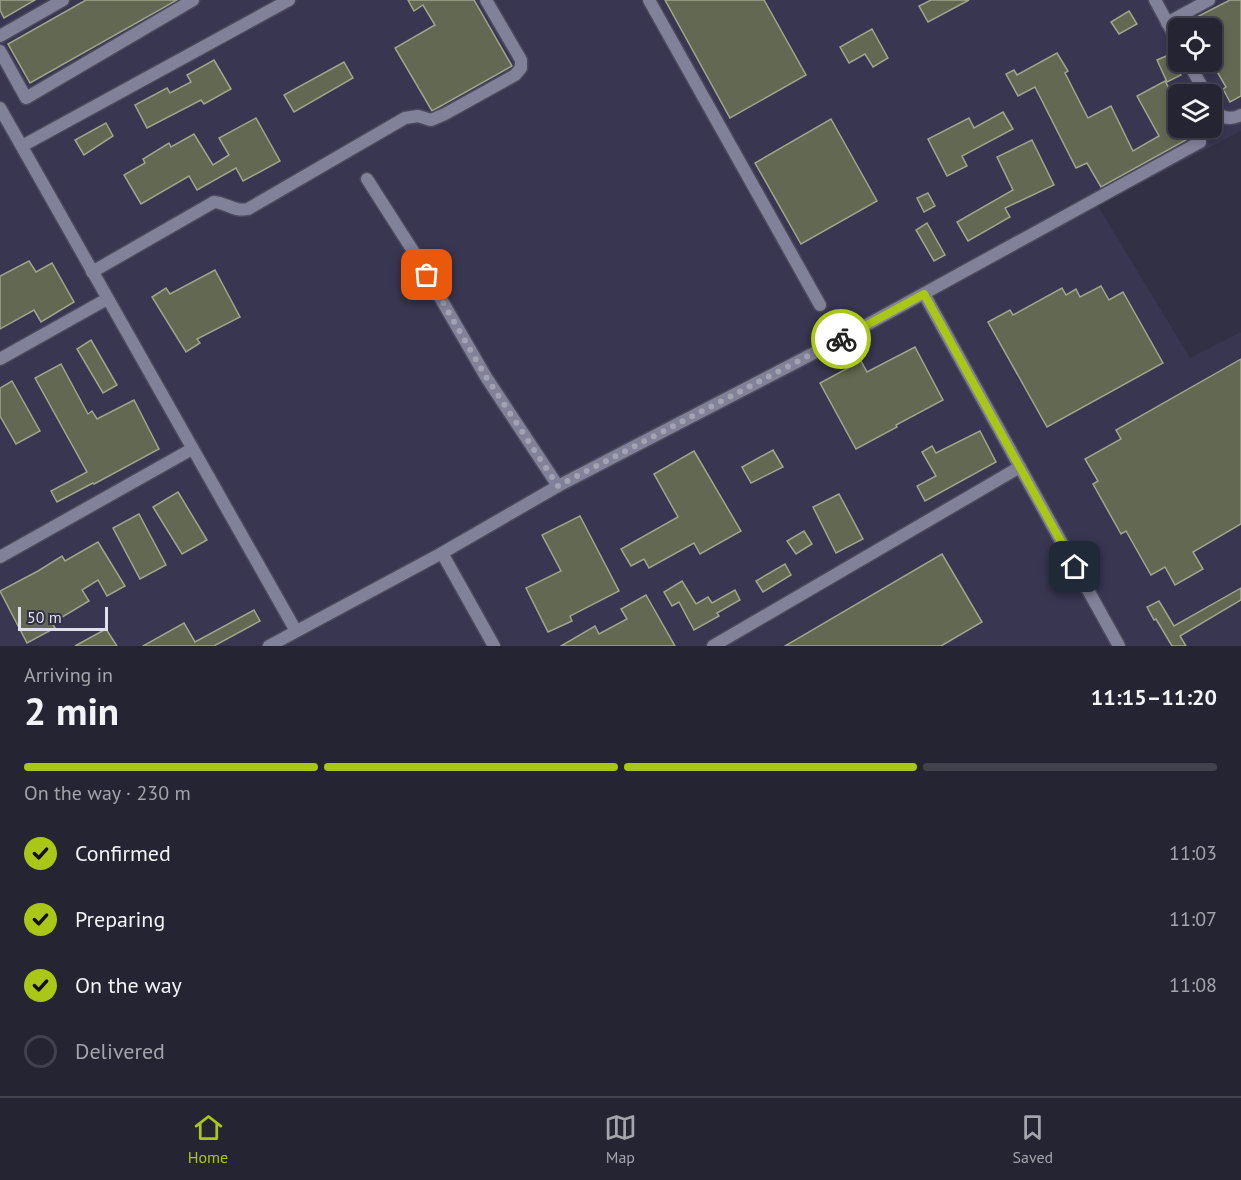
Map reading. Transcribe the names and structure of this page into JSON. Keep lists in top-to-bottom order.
{
  "scale_bar": "50 m",
  "page": {
    "scale": "50 m",
    "heading": ["2 min", "Arriving in", "11:15–11:20"],
    "bar": "On the way · 230 m",
    "list": [
      ["Confirmed", "11:03"],
      ["Preparing", "11:07"],
      ["On the way", "11:08"],
      "Delivered"
    ],
    "tabs": ["Home", "Map", "Saved"]
  }
}
